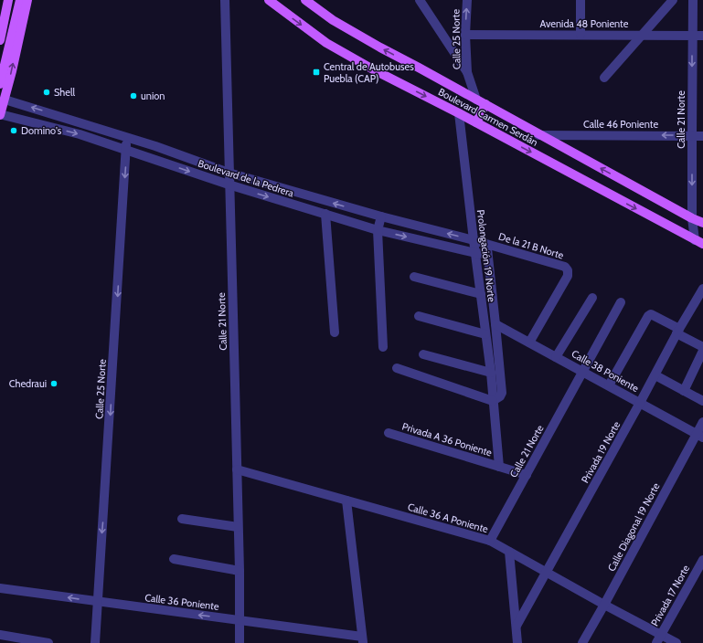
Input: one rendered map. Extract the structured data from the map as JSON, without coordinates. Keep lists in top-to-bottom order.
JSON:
{
  "streets": {
    "main road": ["Boulevard Carmen Serdán"],
    "street": [
      "Avenida 48 Poniente",
      "Calle 25 Norte",
      "Calle 21 Norte",
      "Calle 46 Poniente",
      "Boulevard de la Pedrera",
      "De la 21 B Norte",
      "Prolongación 19 Norte",
      "Calle 38 Poniente",
      "Privada A 36 Poniente",
      "Privada 19 Norte",
      "Calle 36 A Poniente",
      "Calle Diagonal 19 Norte",
      "Privada 17 Norte",
      "Calle 36 Poniente"
    ]
  },
  "crossings": [
    ["Avenida 48 Poniente", "Calle 25 Norte"],
    ["Avenida 48 Poniente", "Calle 21 Norte"],
    ["Calle 25 Norte", "Boulevard Carmen Serdán"],
    ["Calle 25 Norte", "Boulevard de la Pedrera"],
    ["Calle 25 Norte", "Calle 36 Poniente"],
    ["Boulevard Carmen Serdán", "Calle 21 Norte"],
    ["Boulevard Carmen Serdán", "Calle 46 Poniente"],
    ["Boulevard Carmen Serdán", "Prolongación 19 Norte"],
    ["Calle 21 Norte", "Calle 46 Poniente"],
    ["Calle 21 Norte", "Boulevard de la Pedrera"],
    ["Calle 21 Norte", "Calle 38 Poniente"],
    ["Calle 21 Norte", "Privada A 36 Poniente"],
    ["Calle 21 Norte", "Calle 36 A Poniente"],
    ["Calle 21 Norte", "Calle 36 Poniente"],
    ["Boulevard de la Pedrera", "De la 21 B Norte"],
    ["Boulevard de la Pedrera", "Prolongación 19 Norte"],
    ["De la 21 B Norte", "Prolongación 19 Norte"],
    ["De la 21 B Norte", "Calle 38 Poniente"],
    ["Prolongación 19 Norte", "Calle 38 Poniente"],
    ["Prolongación 19 Norte", "Privada A 36 Poniente"],
    ["Calle 38 Poniente", "Privada 19 Norte"],
    ["Calle 38 Poniente", "Calle Diagonal 19 Norte"],
    ["Privada 19 Norte", "Calle 36 A Poniente"],
    ["Calle 36 A Poniente", "Calle Diagonal 19 Norte"],
    ["Calle 36 A Poniente", "Privada 17 Norte"]
  ],
  "one_way": ["Calle 25 Norte", "Calle 46 Poniente"],
  "places": {
    "transit": ["Central de Autobuses Puebla (CAP)"],
    "other": [
      "Shell",
      "union",
      "Domino's",
      "Chedraui"
    ]
  }
}
